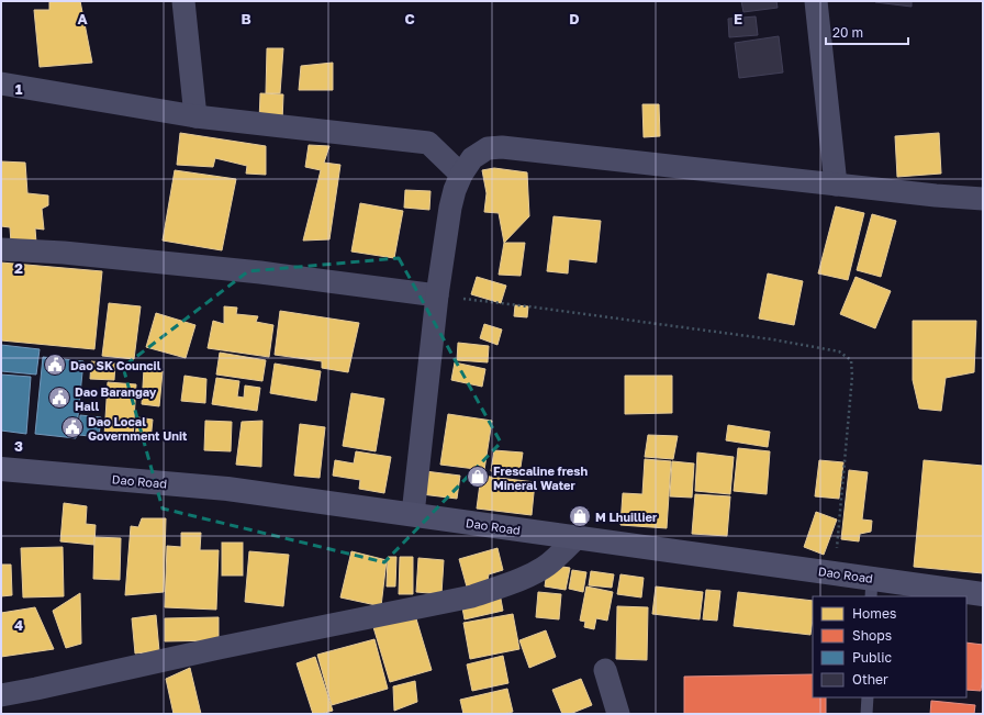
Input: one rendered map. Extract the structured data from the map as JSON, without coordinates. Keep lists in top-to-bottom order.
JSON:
{
  "streets": {
    "street": ["Dao Road"]
  },
  "places": {
    "public building": ["Dao SK Council", "Dao Barangay Hall", "Dao Local Government Unit"],
    "shop": ["Frescaline fresh Mineral Water", "M Lhuillier"]
  },
  "legend": [
    "Homes",
    "Shops",
    "Public",
    "Other"
  ],
  "scale_bar": "20 m",
  "grid": {
    "columns": [
      "A",
      "B",
      "C",
      "D",
      "E"
    ],
    "rows": [
      "1",
      "2",
      "3",
      "4"
    ]
  }
}
